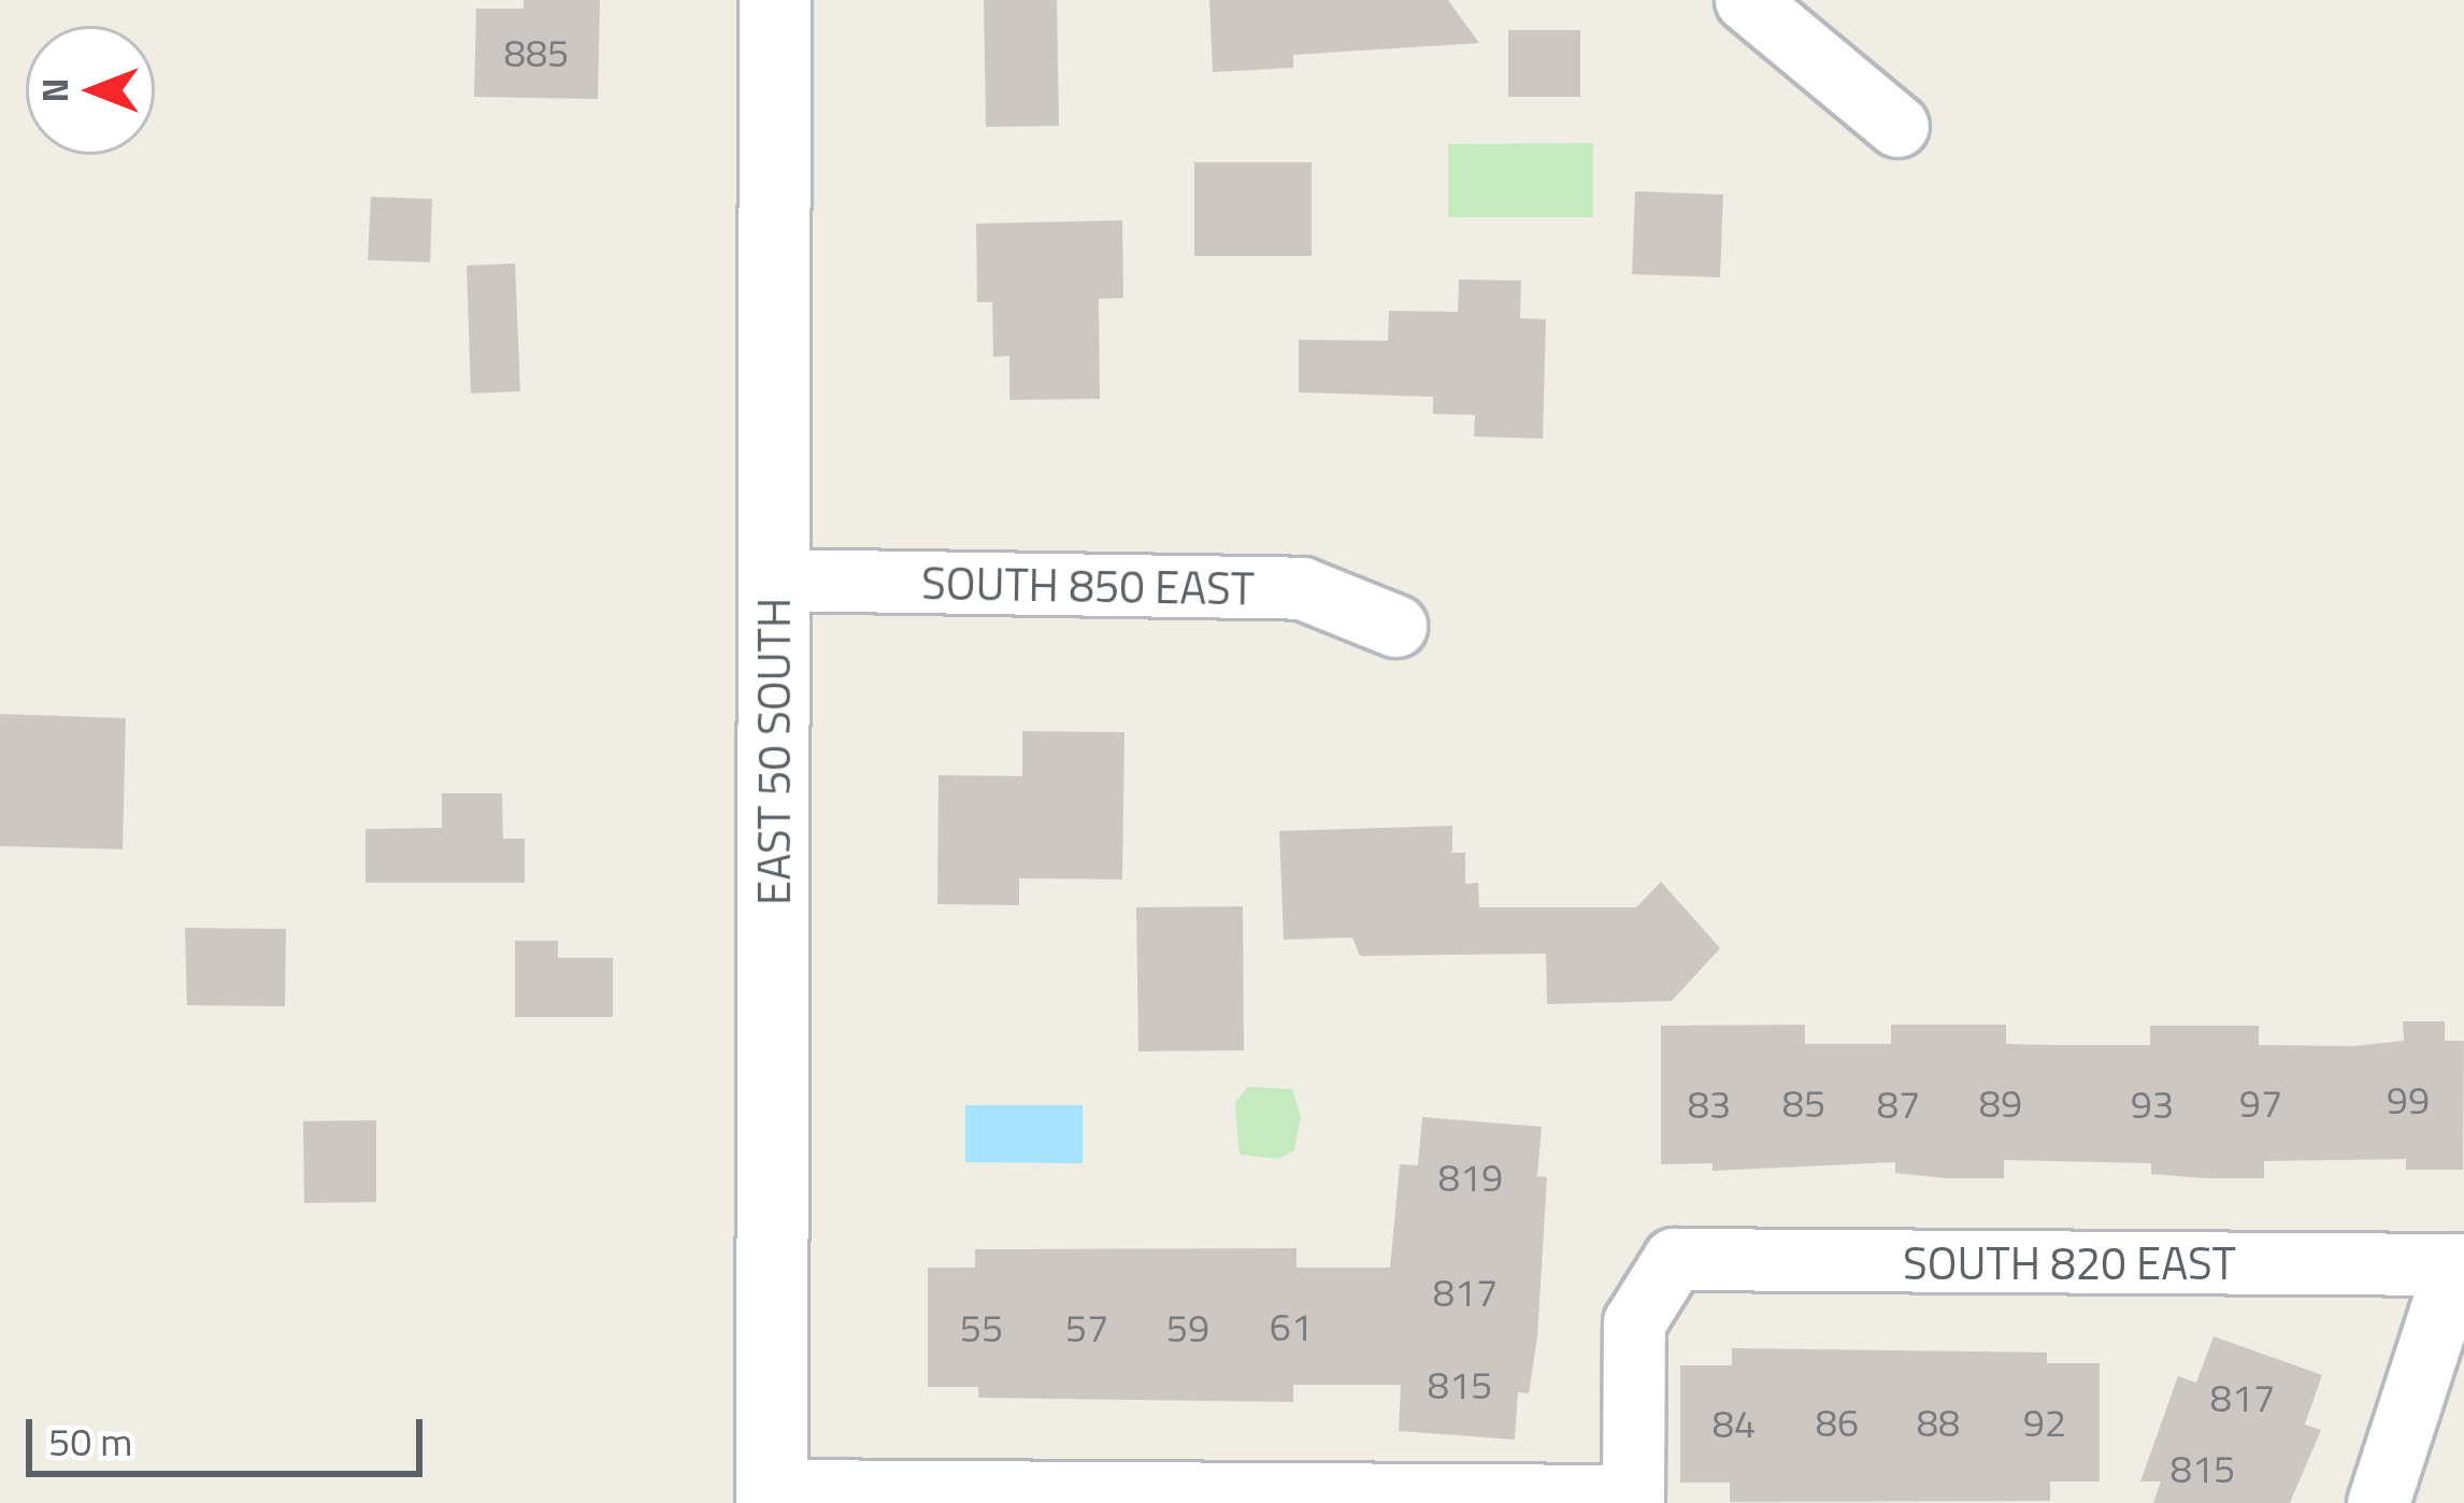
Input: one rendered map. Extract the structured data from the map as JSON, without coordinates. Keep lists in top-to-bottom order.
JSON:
{
  "streets": {
    "main road": ["EAST 50 SOUTH"],
    "street": ["SOUTH 850 EAST", "SOUTH 820 EAST"]
  },
  "crossings": [
    ["SOUTH 850 EAST", "EAST 50 SOUTH"]
  ],
  "house_numbers": [
    "885",
    "99",
    "85",
    "89",
    "97",
    "83",
    "87",
    "93",
    "819",
    "817",
    "61",
    "55",
    "57",
    "59",
    "815",
    "817",
    "86",
    "88",
    "92",
    "84",
    "815"
  ],
  "scale_bar": "50 m",
  "north": "left"
}
